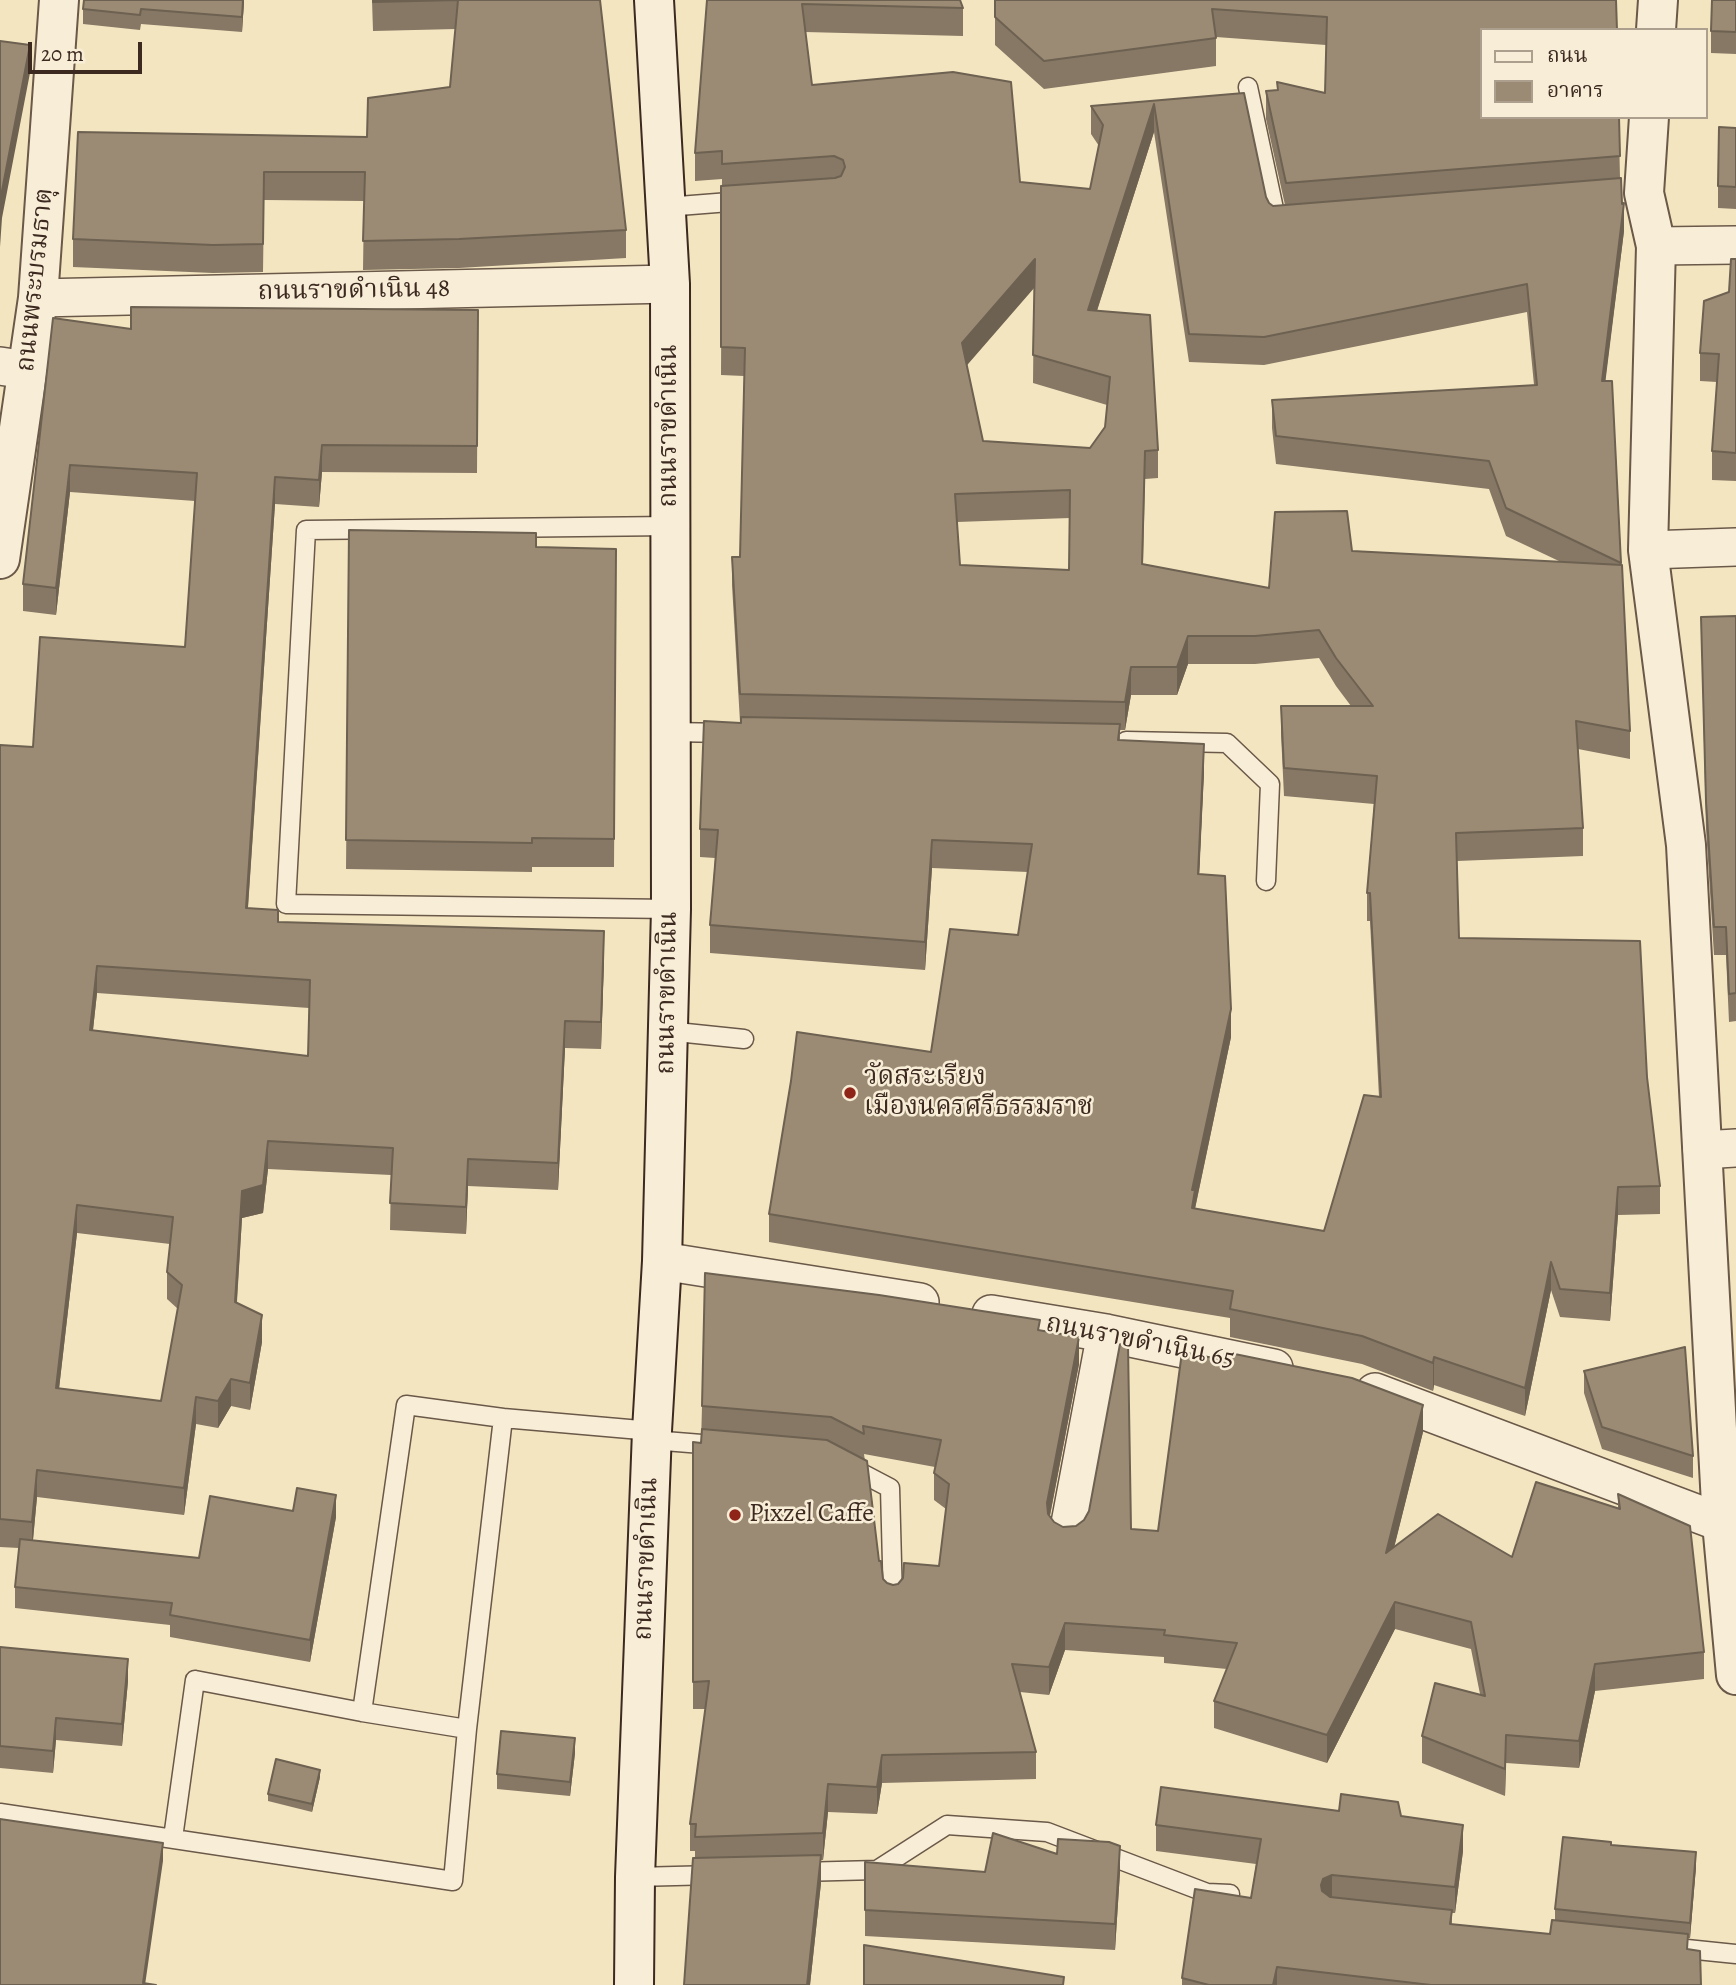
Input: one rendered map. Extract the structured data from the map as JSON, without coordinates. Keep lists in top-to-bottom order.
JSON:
{
  "streets": {
    "street": [
      "ถนนพระบรมธาตุ",
      "ถนนราขดำเนิน 48",
      "ถนนราขดำเนิน",
      "ถนนราขดำเนิน 65"
    ]
  },
  "crossings": [
    ["ถนนพระบรมธาตุ", "ถนนราขดำเนิน 48"],
    ["ถนนราขดำเนิน 48", "ถนนราขดำเนิน"],
    ["ถนนราขดำเนิน", "ถนนราขดำเนิน 65"]
  ],
  "places": ["วัดสระเรียง เมืองนครศรีธรรมราช", "Pixzel Caffe"],
  "legend": ["ถนน", "อาคาร"],
  "scale_bar": "20 m"
}
